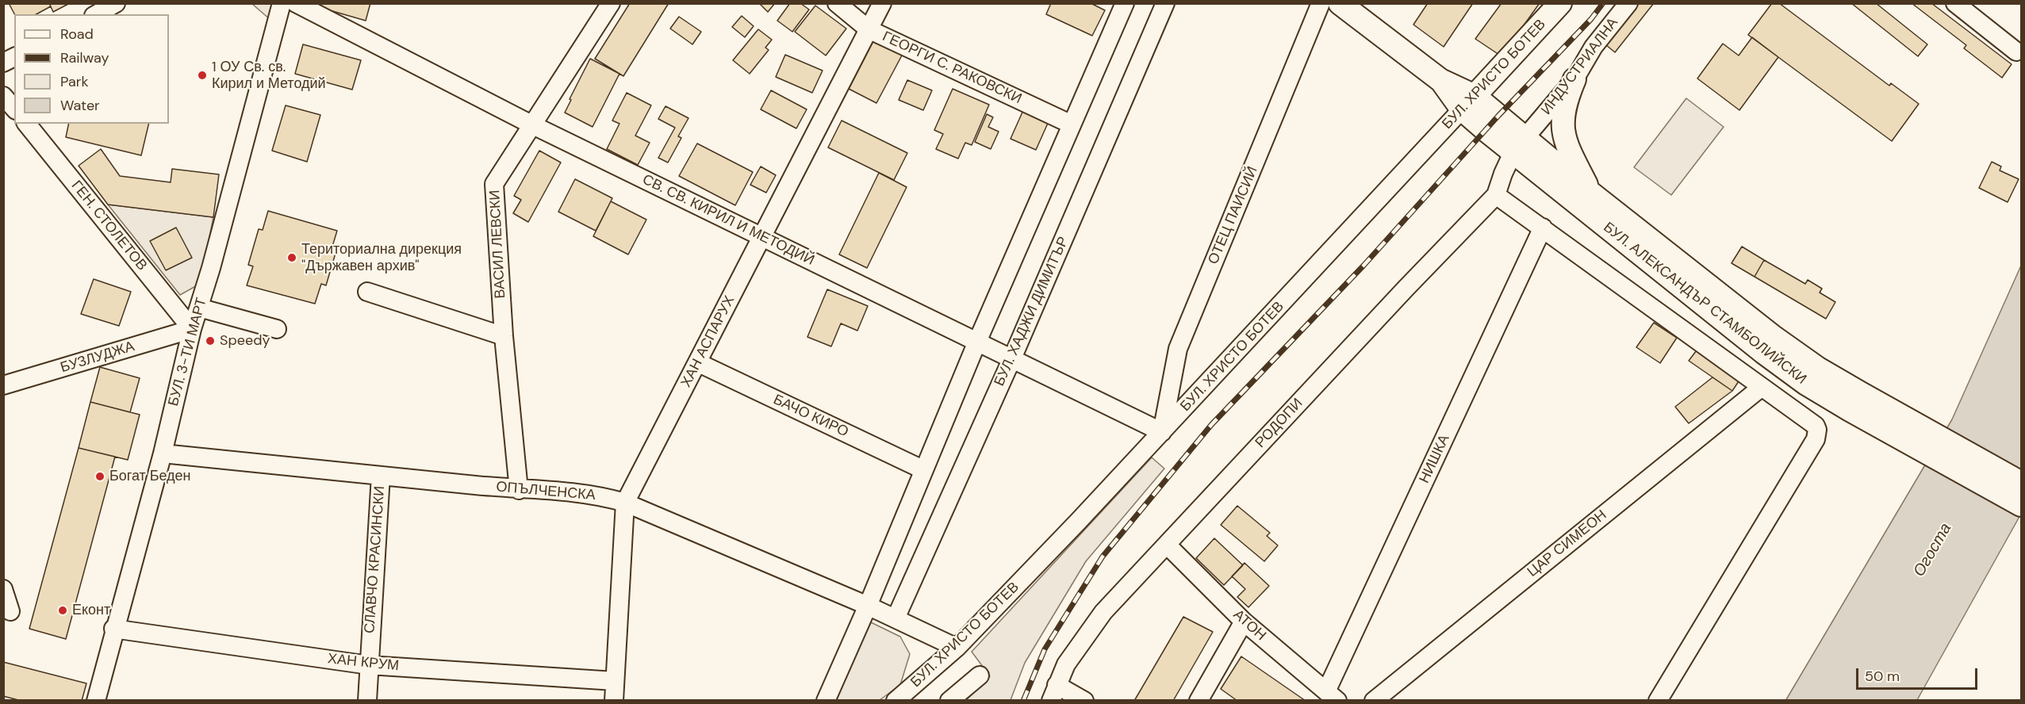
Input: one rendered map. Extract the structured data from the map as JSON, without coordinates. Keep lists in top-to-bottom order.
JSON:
{
  "streets": {
    "main road": ["БУЛ. ХРИСТО БОТЕВ", "БУЛ. АЛЕКСАНДЪР СТАМБОЛИЙСКИ"],
    "street": [
      "ИНДУСТРИАЛНА",
      "ГЕОРГИ С. РАКОВСКИ",
      "ОТЕЦ ПАИСИЙ",
      "СВ. СВ. КИРИЛ И МЕТОДИЙ",
      "ГЕН. СТОЛЕТОВ",
      "ВАСИЛ ЛЕВСКИ",
      "БУЛ. ХАДЖИ ДИМИТЪР",
      "ХАН АСПАРУХ",
      "БУЛ. 3-ТИ МАРТ",
      "БУЗЛУДЖА",
      "БАЧО КИРО",
      "РОДОПИ",
      "НИШКА",
      "ОПЪЛЧЕНСКА",
      "ЦАР СИМЕОН",
      "СЛАВЧО КРАСИНСКИ",
      "АТОН",
      "ХАН КРУМ"
    ]
  },
  "crossings": [
    ["ИНДУСТРИАЛНА", "БУЛ. АЛЕКСАНДЪР СТАМБОЛИЙСКИ"],
    ["ИНДУСТРИАЛНА", "РОДОПИ"],
    ["ГЕОРГИ С. РАКОВСКИ", "ХАН АСПАРУХ"],
    ["БУЛ. ХРИСТО БОТЕВ", "ОТЕЦ ПАИСИЙ"],
    ["БУЛ. ХРИСТО БОТЕВ", "СВ. СВ. КИРИЛ И МЕТОДИЙ"],
    ["БУЛ. ХРИСТО БОТЕВ", "БУЛ. АЛЕКСАНДЪР СТАМБОЛИЙСКИ"],
    ["БУЛ. ХРИСТО БОТЕВ", "ОПЪЛЧЕНСКА"],
    ["ОТЕЦ ПАИСИЙ", "СВ. СВ. КИРИЛ И МЕТОДИЙ"],
    ["СВ. СВ. КИРИЛ И МЕТОДИЙ", "ВАСИЛ ЛЕВСКИ"],
    ["СВ. СВ. КИРИЛ И МЕТОДИЙ", "БУЛ. ХАДЖИ ДИМИТЪР"],
    ["СВ. СВ. КИРИЛ И МЕТОДИЙ", "ХАН АСПАРУХ"],
    ["ГЕН. СТОЛЕТОВ", "БУЛ. 3-ТИ МАРТ"],
    ["ГЕН. СТОЛЕТОВ", "БУЗЛУДЖА"],
    ["ВАСИЛ ЛЕВСКИ", "ОПЪЛЧЕНСКА"],
    ["БУЛ. АЛЕКСАНДЪР СТАМБОЛИЙСКИ", "РОДОПИ"],
    ["БУЛ. ХАДЖИ ДИМИТЪР", "ОПЪЛЧЕНСКА"],
    ["ХАН АСПАРУХ", "БАЧО КИРО"],
    ["ХАН АСПАРУХ", "ОПЪЛЧЕНСКА"],
    ["ХАН АСПАРУХ", "ХАН КРУМ"],
    ["БУЛ. 3-ТИ МАРТ", "БУЗЛУДЖА"],
    ["БУЛ. 3-ТИ МАРТ", "ОПЪЛЧЕНСКА"],
    ["БУЛ. 3-ТИ МАРТ", "ХАН КРУМ"],
    ["РОДОПИ", "АТОН"],
    ["НИШКА", "АТОН"],
    ["ОПЪЛЧЕНСКА", "СЛАВЧО КРАСИНСКИ"],
    ["СЛАВЧО КРАСИНСКИ", "ХАН КРУМ"]
  ],
  "water": ["Огоста"],
  "places": [
    "1 ОУ Св. св. Кирил и Методий",
    "Териториална дирекция \"Държавен архив\"",
    "Speedy",
    "Богат Беден",
    "Еконт"
  ],
  "legend": [
    "Road",
    "Railway",
    "Park",
    "Water"
  ],
  "scale_bar": "50 m"
}
